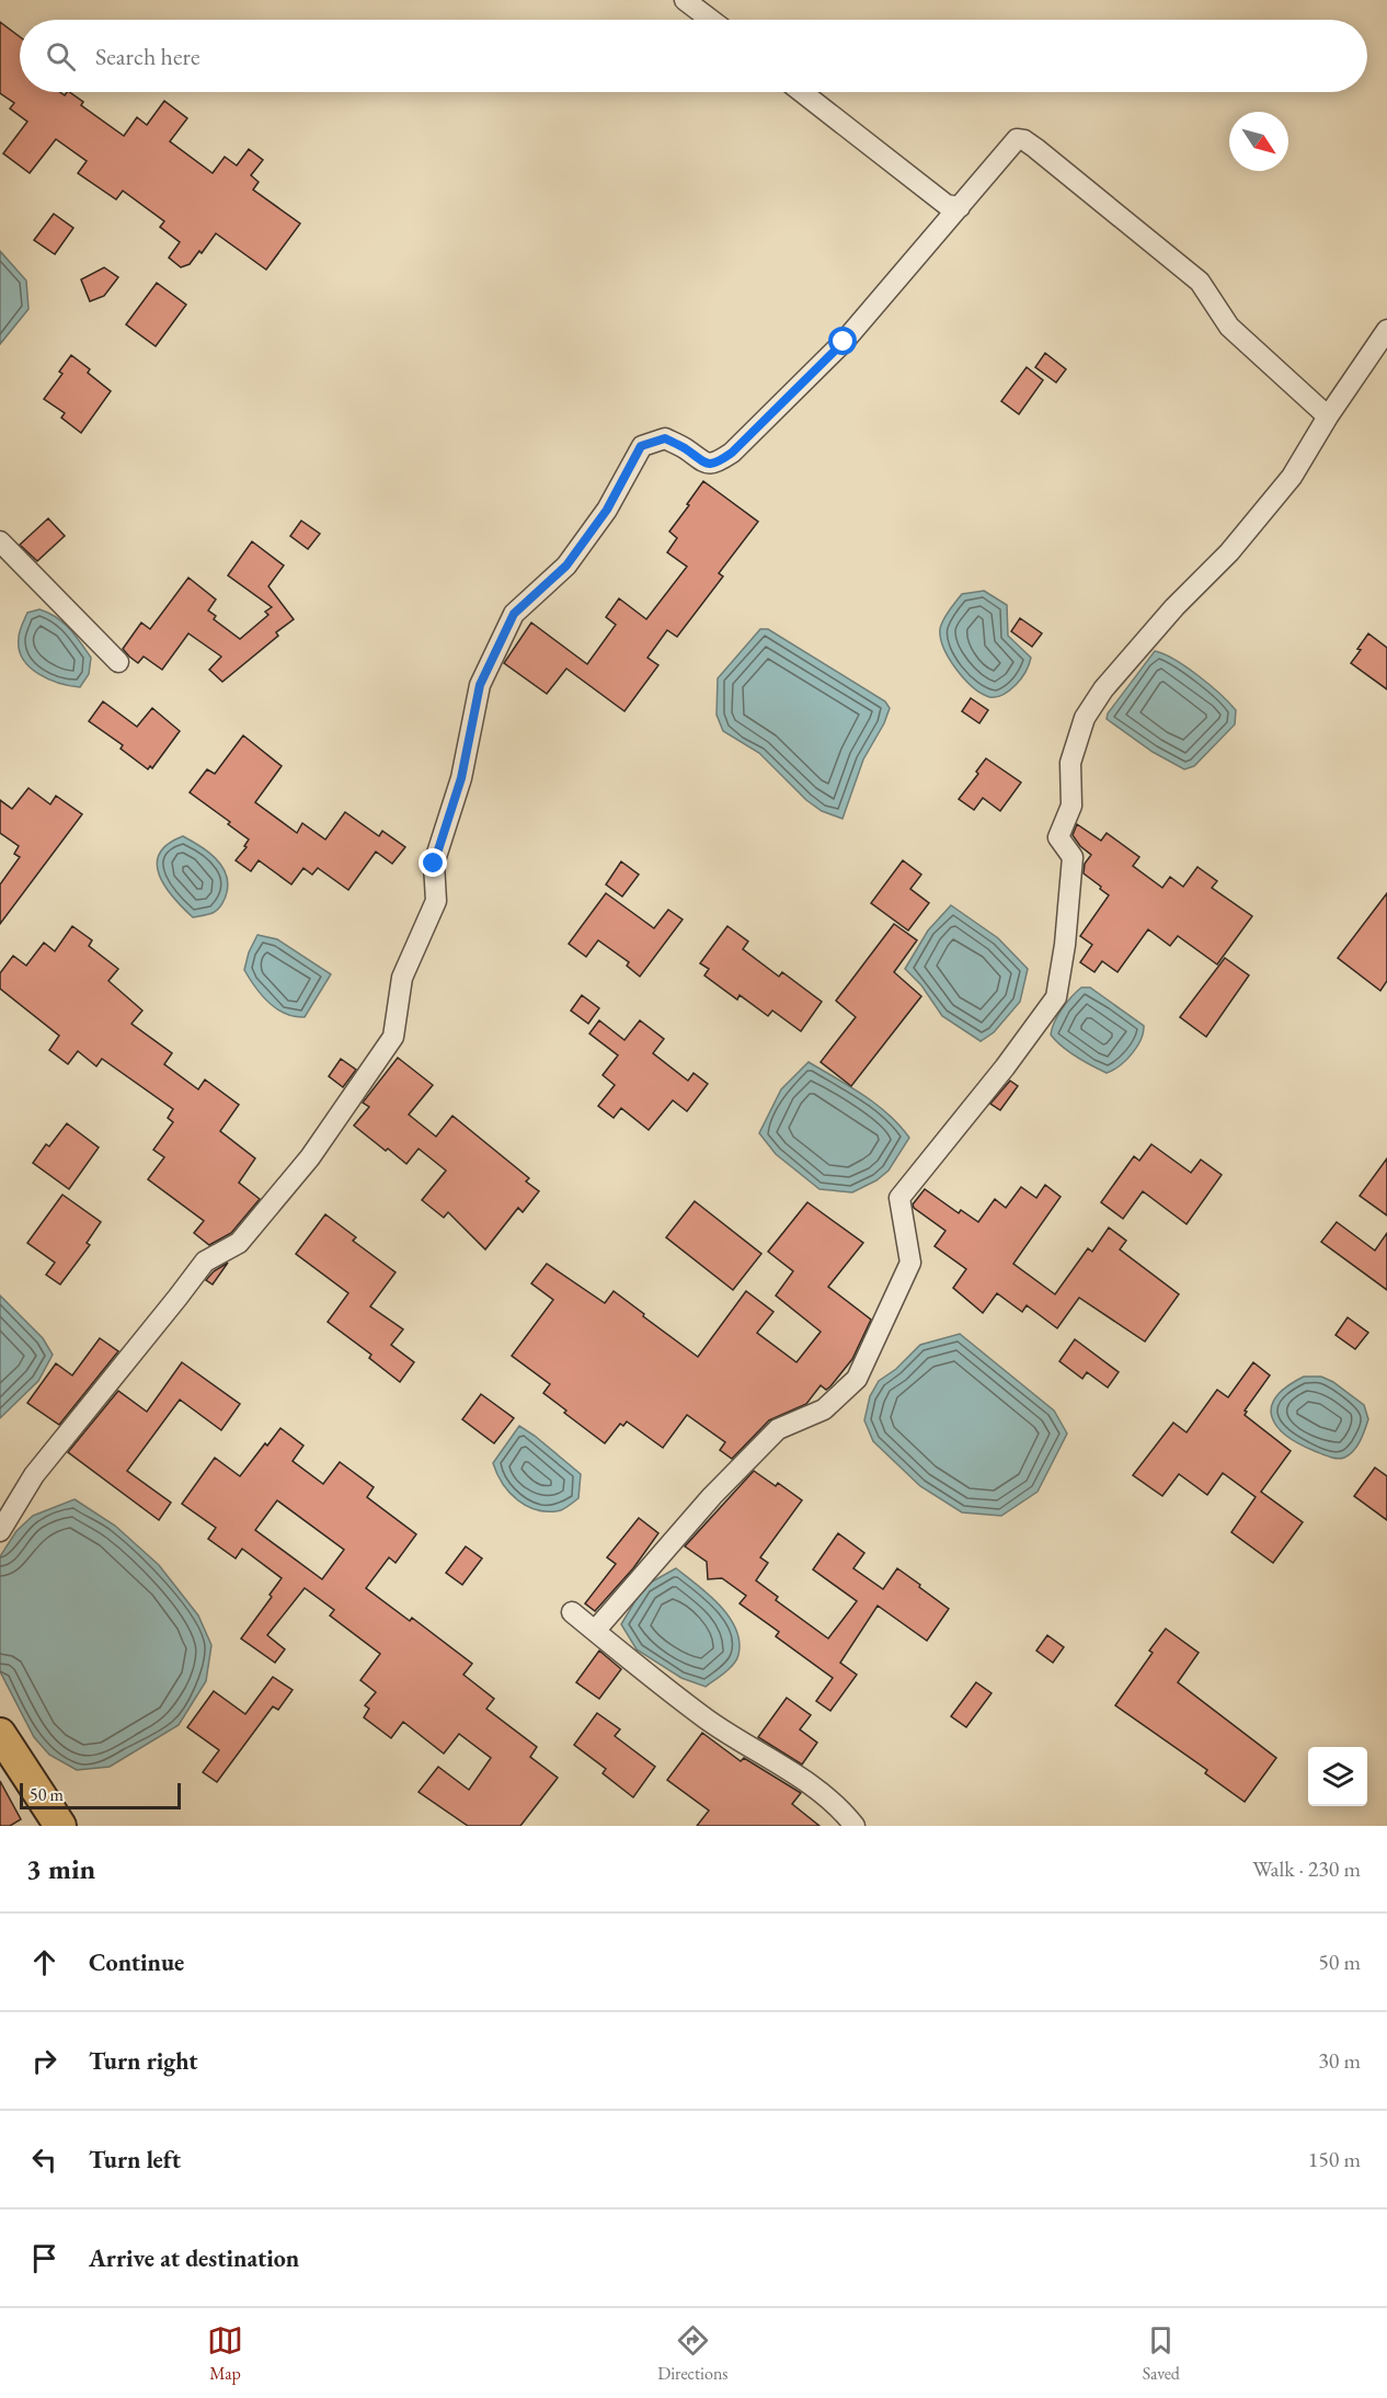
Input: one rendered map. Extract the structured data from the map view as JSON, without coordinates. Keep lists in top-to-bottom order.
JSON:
{
  "scale_bar": "50 m",
  "north": "bottom right",
  "page": {
    "search": "Search here",
    "scale": "50 m",
    "heading": ["3 min", "Walk · 230 m"],
    "list": [
      ["Continue", "50 m"],
      ["Turn right", "30 m"],
      ["Turn left", "150 m"],
      "Arrive at destination"
    ],
    "nav": ["Map", "Directions", "Saved"]
  }
}
